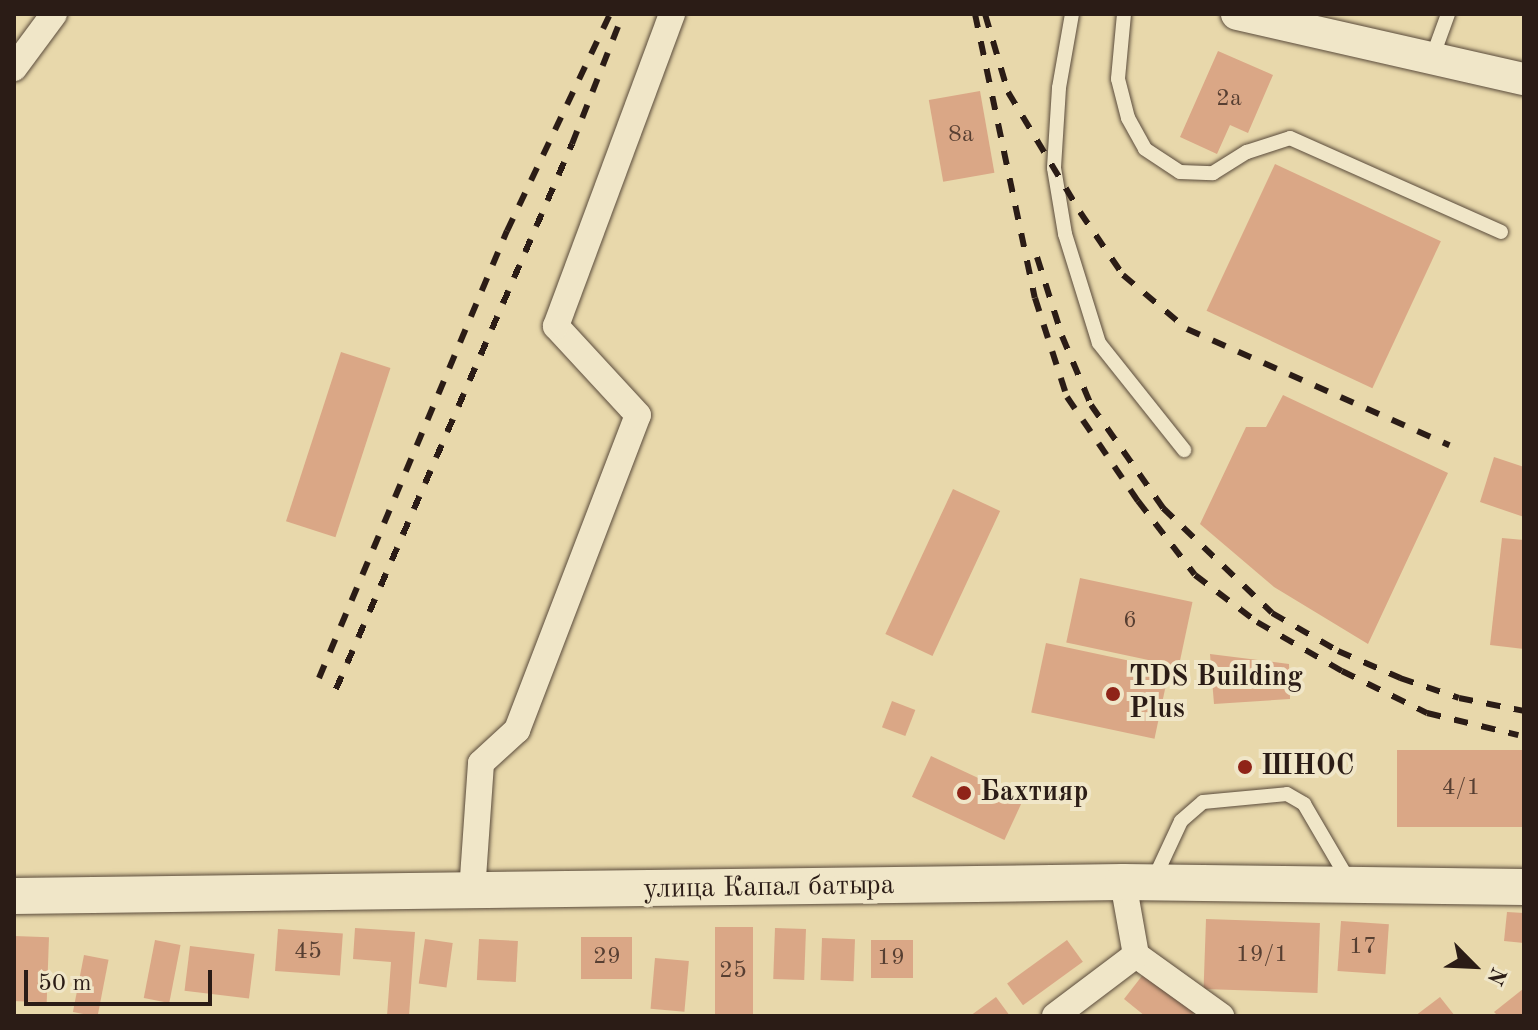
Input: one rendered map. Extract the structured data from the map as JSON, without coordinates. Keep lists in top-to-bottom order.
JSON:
{
  "streets": {
    "main road": ["улица Капал батыра"]
  },
  "places": ["TDS Building Plus", "ШНОС", "Бахтияр"],
  "house_numbers": [
    "2а",
    "8а",
    "6",
    "4/1",
    "17",
    "45",
    "19/1",
    "29",
    "19",
    "25"
  ],
  "scale_bar": "50 m",
  "north": "bottom right"
}
